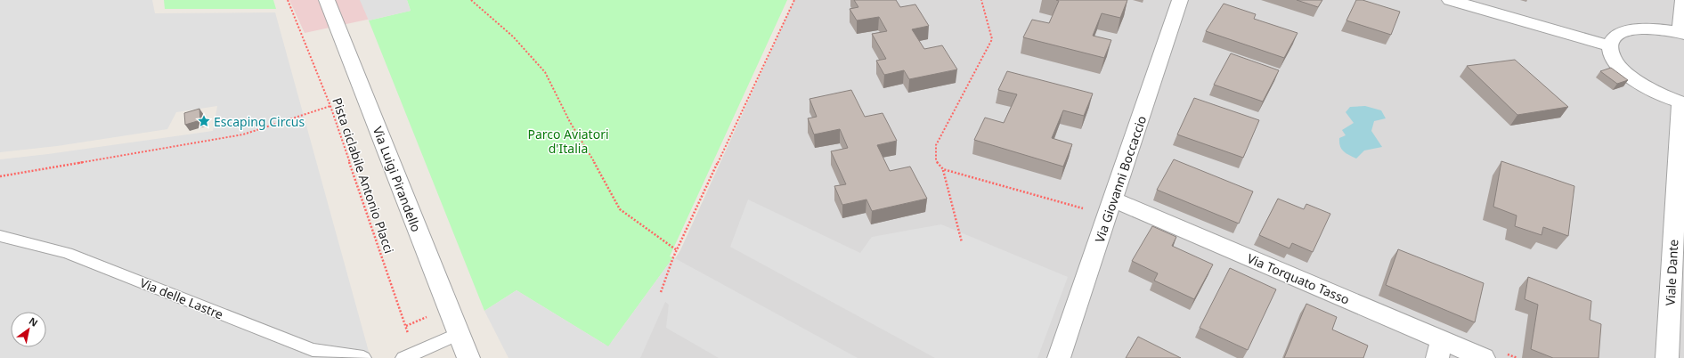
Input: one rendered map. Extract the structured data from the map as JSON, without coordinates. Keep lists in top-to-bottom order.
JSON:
{
  "streets": {
    "street": [
      "Via Luigi Pirandello",
      "Via Giovanni Boccaccio",
      "Viale Dante",
      "Via Torquato Tasso"
    ],
    "lane": ["Via delle Lastre"],
    "path": ["Pista ciclabile Antonio Placci"]
  },
  "crossings": [
    ["Via Giovanni Boccaccio", "Via Torquato Tasso"]
  ],
  "parks": ["Parco Aviatori d'Italia"],
  "places": {
    "place": ["Escaping Circus"]
  },
  "north": "top right"
}
